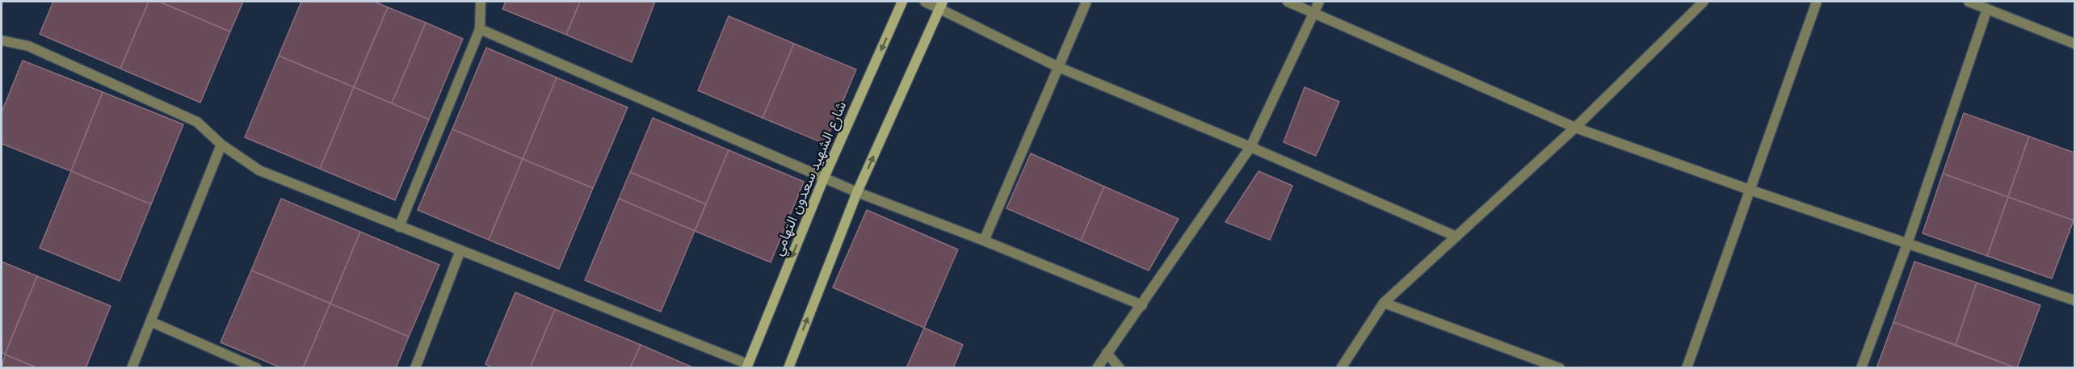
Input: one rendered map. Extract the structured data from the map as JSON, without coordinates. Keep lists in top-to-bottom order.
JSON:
{
  "streets": {
    "street": ["شارع الشهيد سعدون التهامي"]
  }
}
